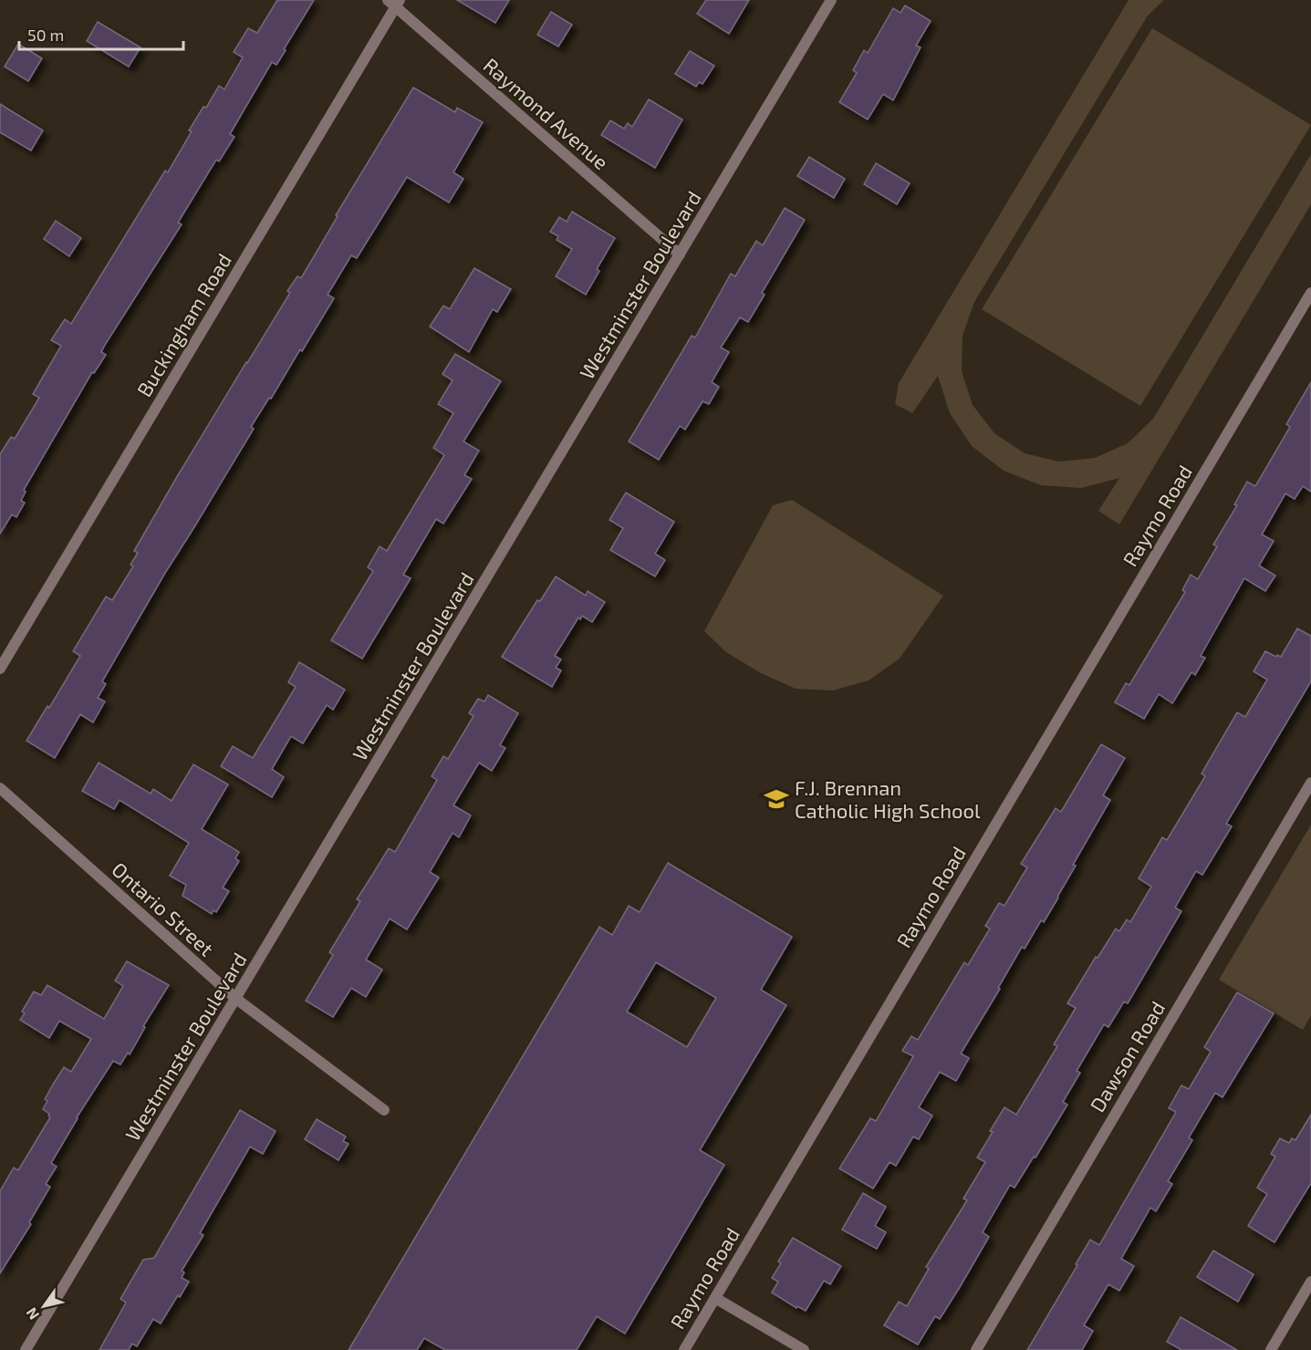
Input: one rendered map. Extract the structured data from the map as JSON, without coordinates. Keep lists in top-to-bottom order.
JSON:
{
  "streets": {
    "street": [
      "Raymond Avenue",
      "Westminster Boulevard",
      "Buckingham Road",
      "Raymo Road",
      "Ontario Street",
      "Dawson Road"
    ]
  },
  "crossings": [
    ["Raymond Avenue", "Westminster Boulevard"],
    ["Raymond Avenue", "Buckingham Road"],
    ["Westminster Boulevard", "Ontario Street"]
  ],
  "places": {
    "school or university": ["F.J. Brennan Catholic High School"]
  },
  "scale_bar": "50 m",
  "north": "bottom left"
}
